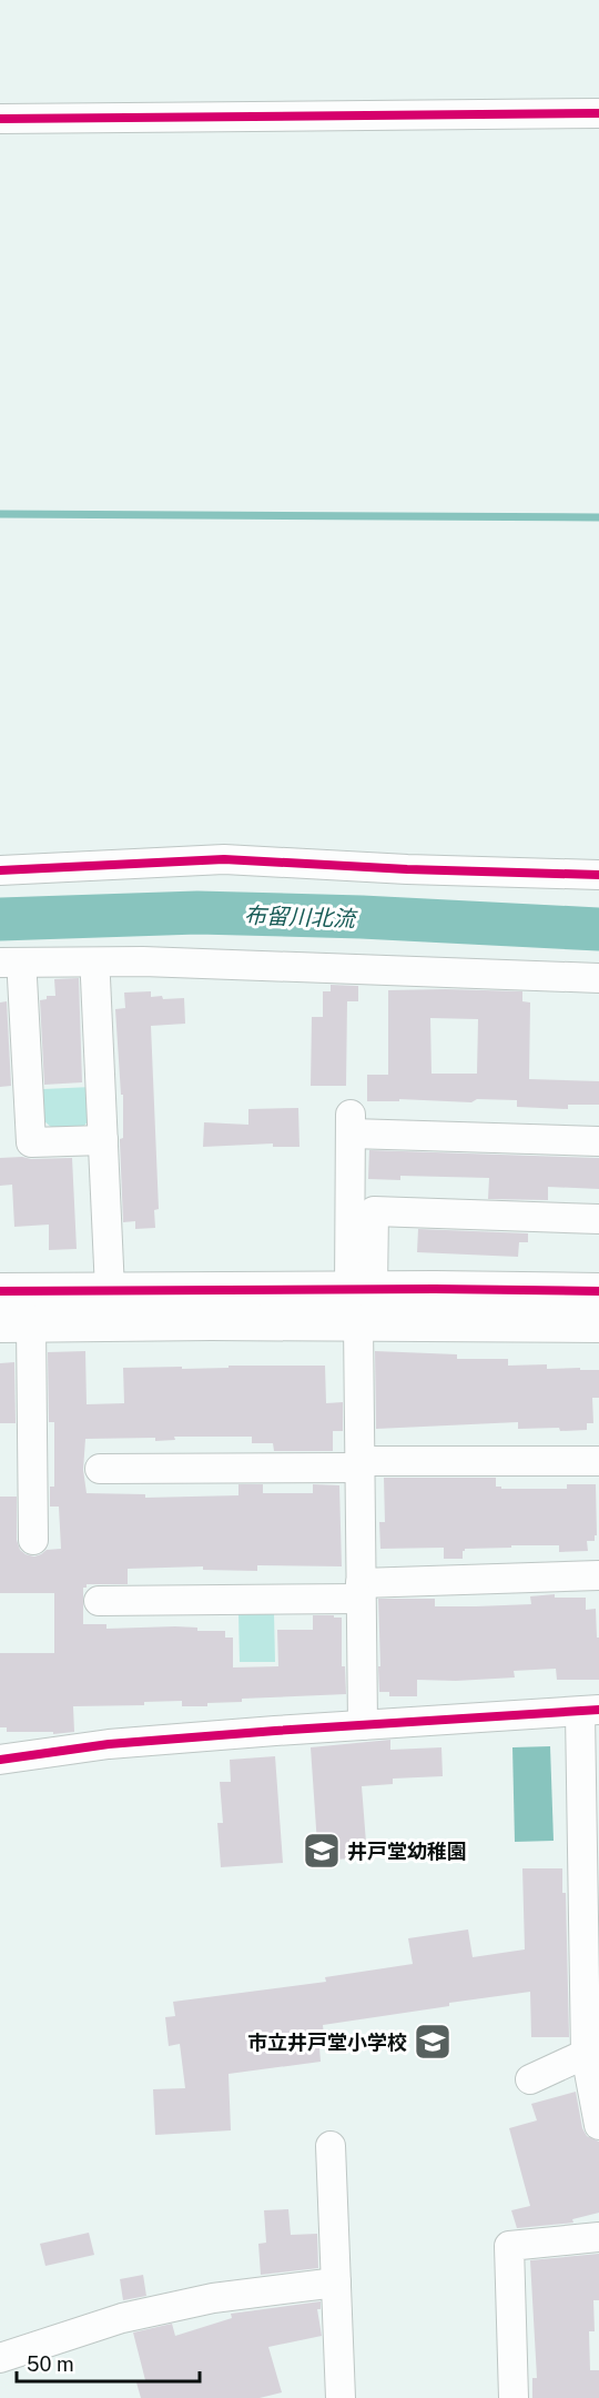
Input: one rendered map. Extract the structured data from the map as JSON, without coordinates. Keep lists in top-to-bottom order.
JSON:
{
  "water": ["布留川北流"],
  "places": {
    "school or university": ["井戸堂幼稚園", "市立井戸堂小学校"]
  },
  "scale_bar": "50 m"
}
